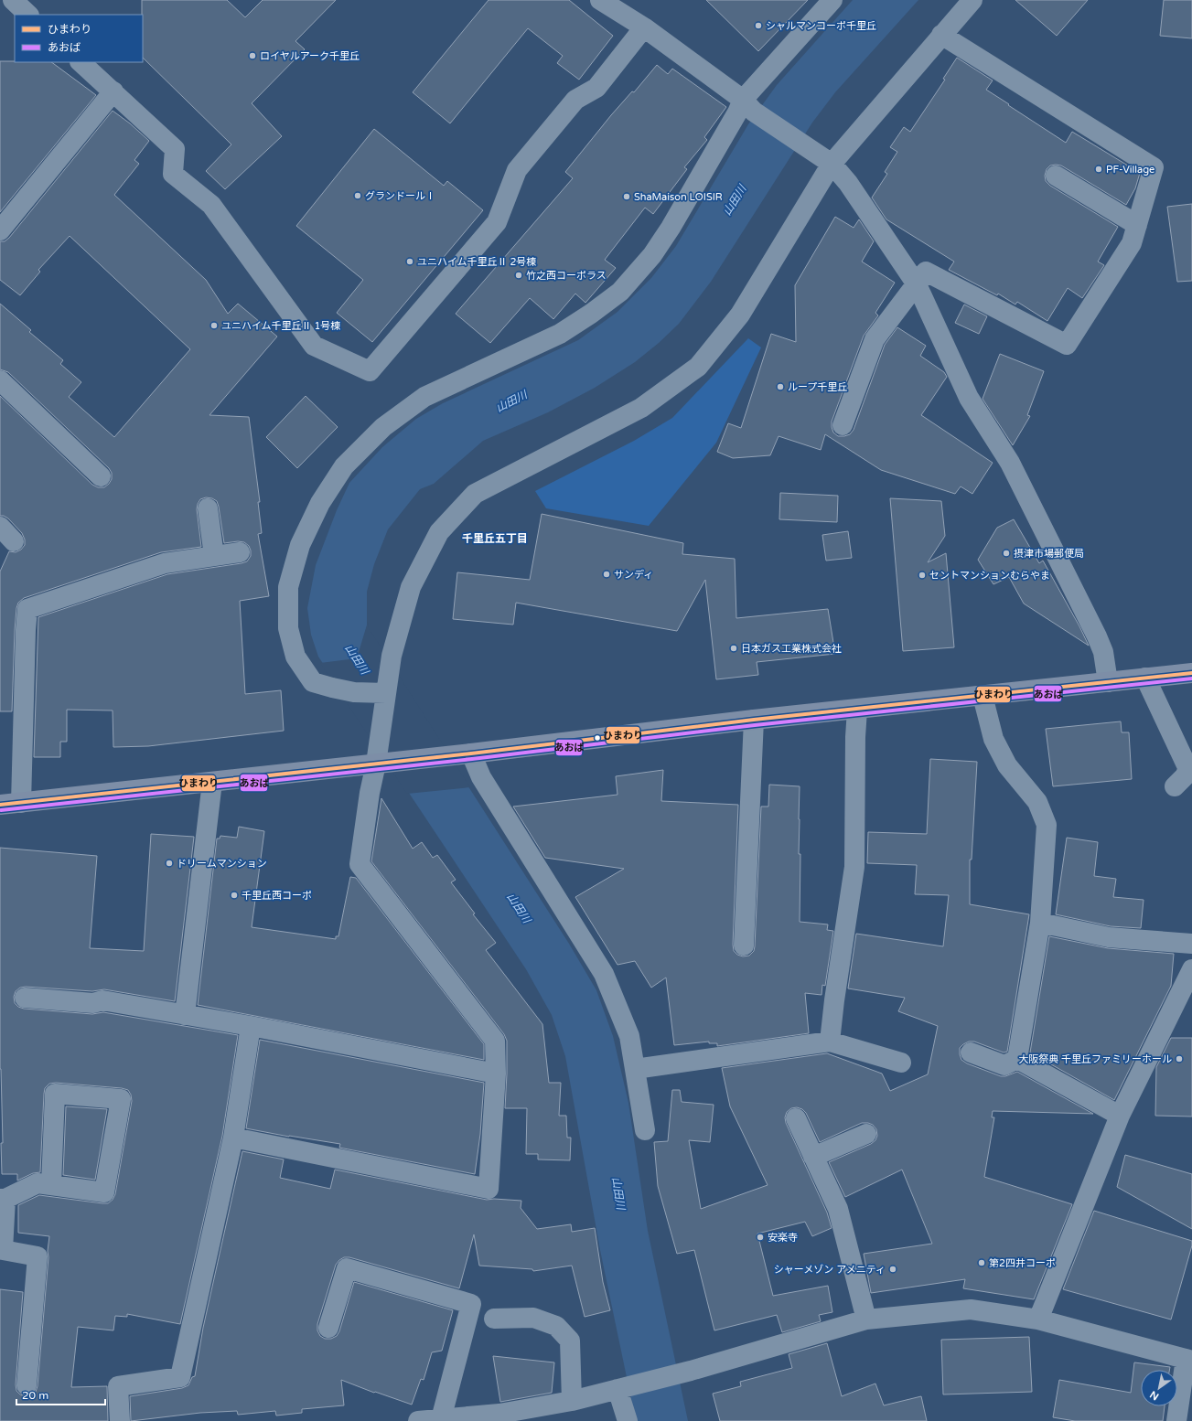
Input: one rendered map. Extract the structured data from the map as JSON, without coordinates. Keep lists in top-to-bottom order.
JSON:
{
  "districts": ["千里丘五丁目"],
  "water": ["山田川"],
  "places": [
    "シャルマンコーポ千里丘",
    "ロイヤルアーク千里丘",
    "PF-Village",
    "グランドールⅠ",
    "ShaMaison LOISIR",
    "ユニハイム千里丘Ⅱ 2号棟",
    "竹之西コーポラス",
    "ユニハイム千里丘Ⅱ 1号棟",
    "ループ千里丘",
    "摂津市場郵便局",
    "サンディ",
    "セントマンションむらやま",
    "日本ガス工業株式会社",
    "ドリームマンション",
    "千里丘西コーポ",
    "大阪祭典 千里丘ファミリーホール",
    "安楽寺",
    "第2四井コーポ",
    "シャーメゾン アメニティ"
  ],
  "lines": ["transit line ひまわり", "transit line あおば"],
  "legend": ["ひまわり", "あおば"],
  "scale_bar": "20 m",
  "north": "bottom left"
}
